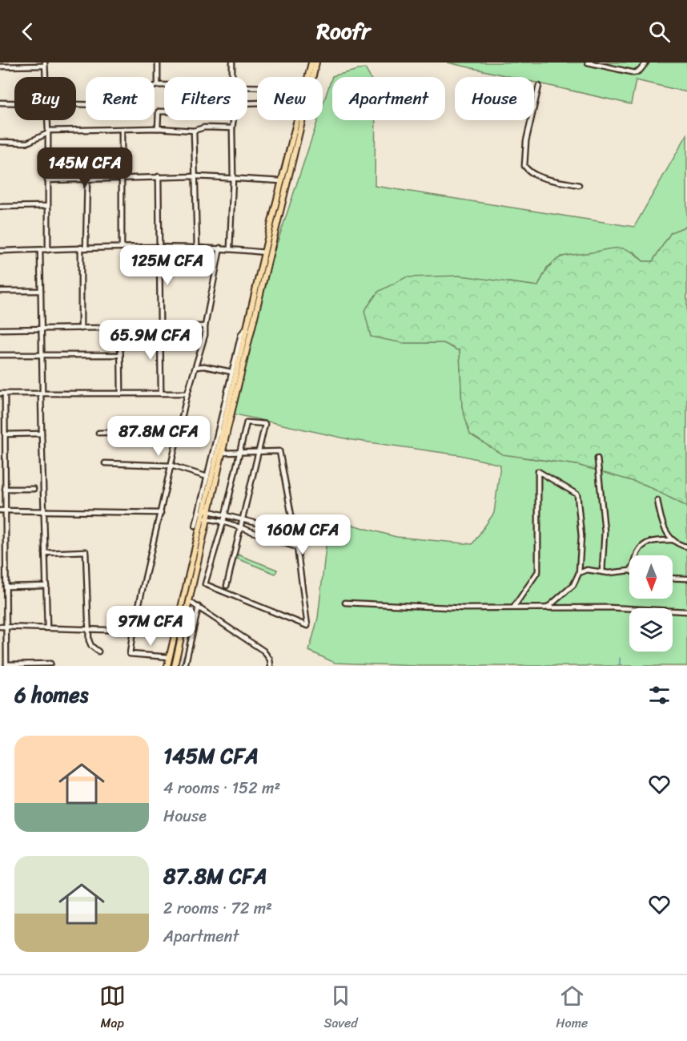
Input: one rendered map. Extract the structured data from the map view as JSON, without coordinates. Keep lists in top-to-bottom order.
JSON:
{
  "north": "bottom",
  "page": {
    "header": "Roofr",
    "chip": [
      "Buy",
      "Rent",
      "Filters",
      "New",
      "Apartment",
      "House"
    ],
    "price": [
      "145M CFA",
      "125M CFA",
      "65.9M CFA",
      "87.8M CFA",
      "160M CFA",
      "97M CFA"
    ],
    "heading": "6 homes",
    "list": [
      {
        "name": "145M CFA",
        "note": "4 rooms · 152 m² · House"
      },
      {
        "name": "87.8M CFA",
        "note": "2 rooms · 72 m² · Apartment"
      }
    ],
    "tabs": ["Map", "Saved", "Home"]
  }
}
